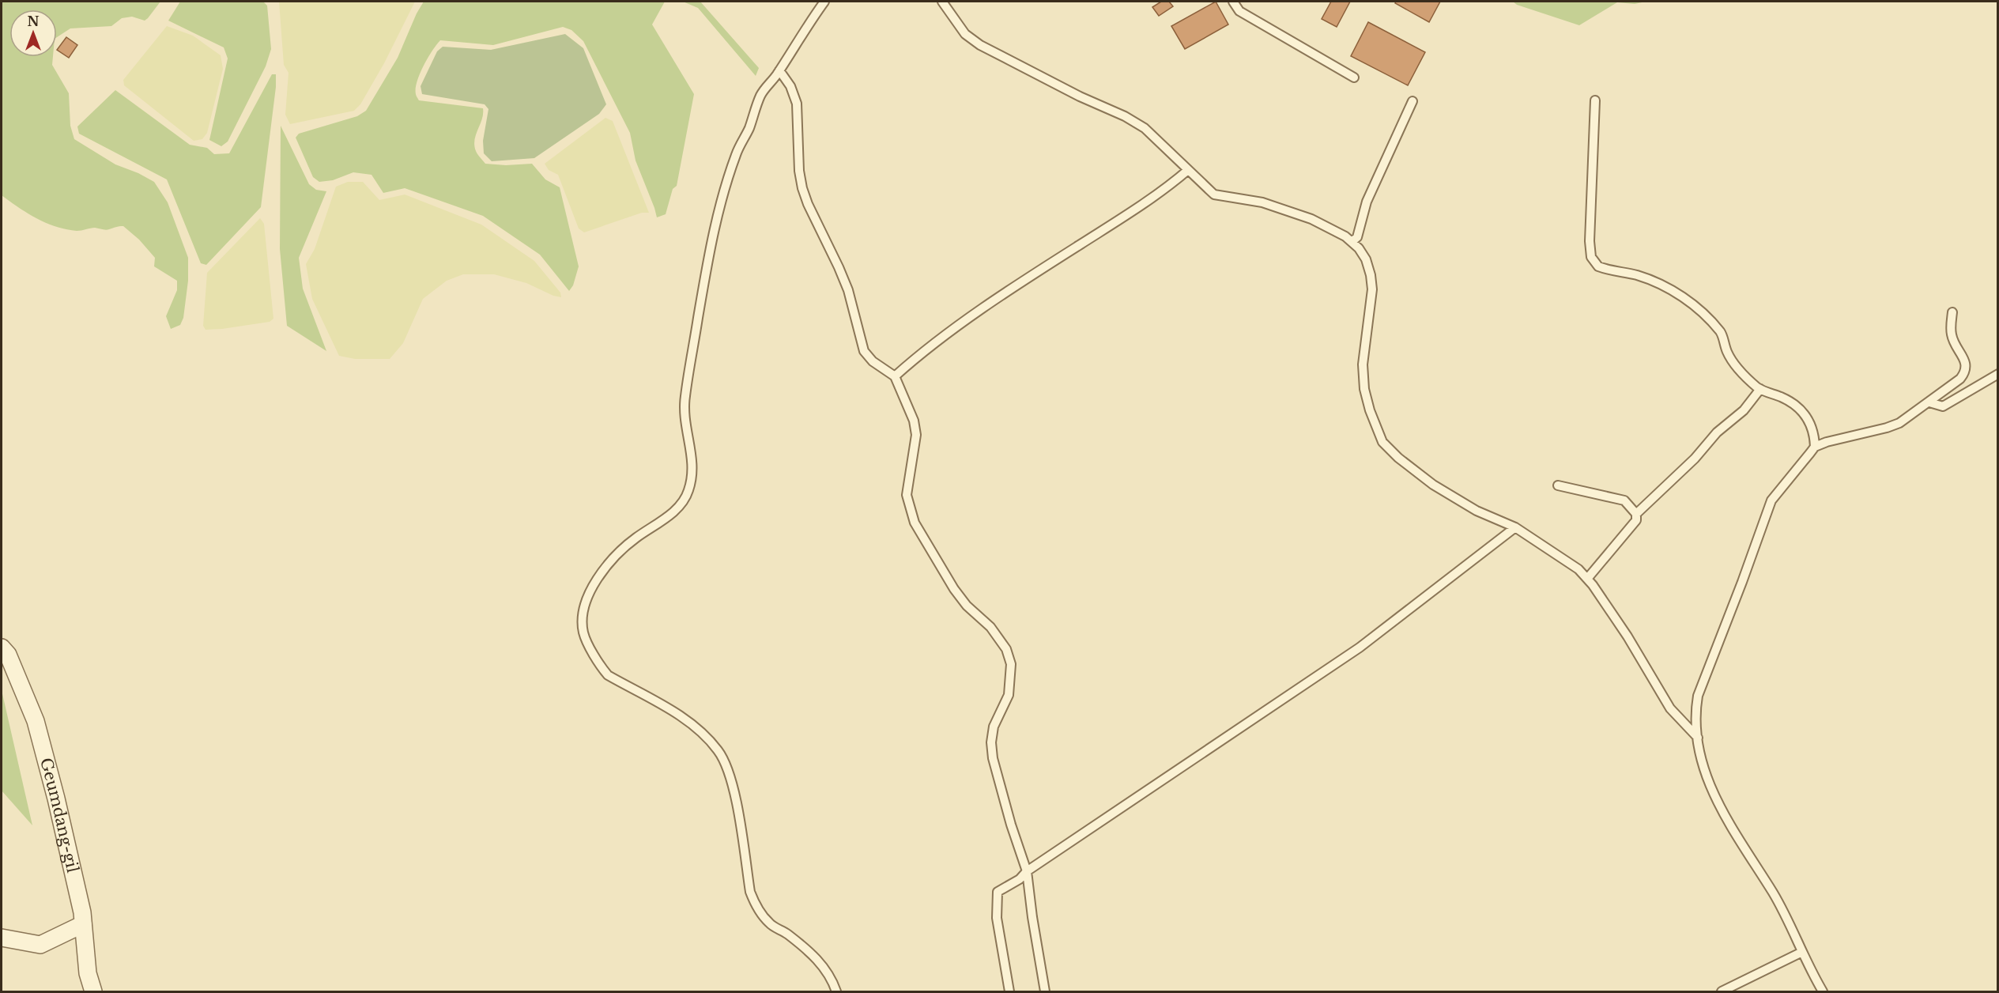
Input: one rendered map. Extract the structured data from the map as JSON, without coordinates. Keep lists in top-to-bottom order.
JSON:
{
  "streets": {
    "street": ["Geumdang-gil"]
  },
  "north": "top"
}
